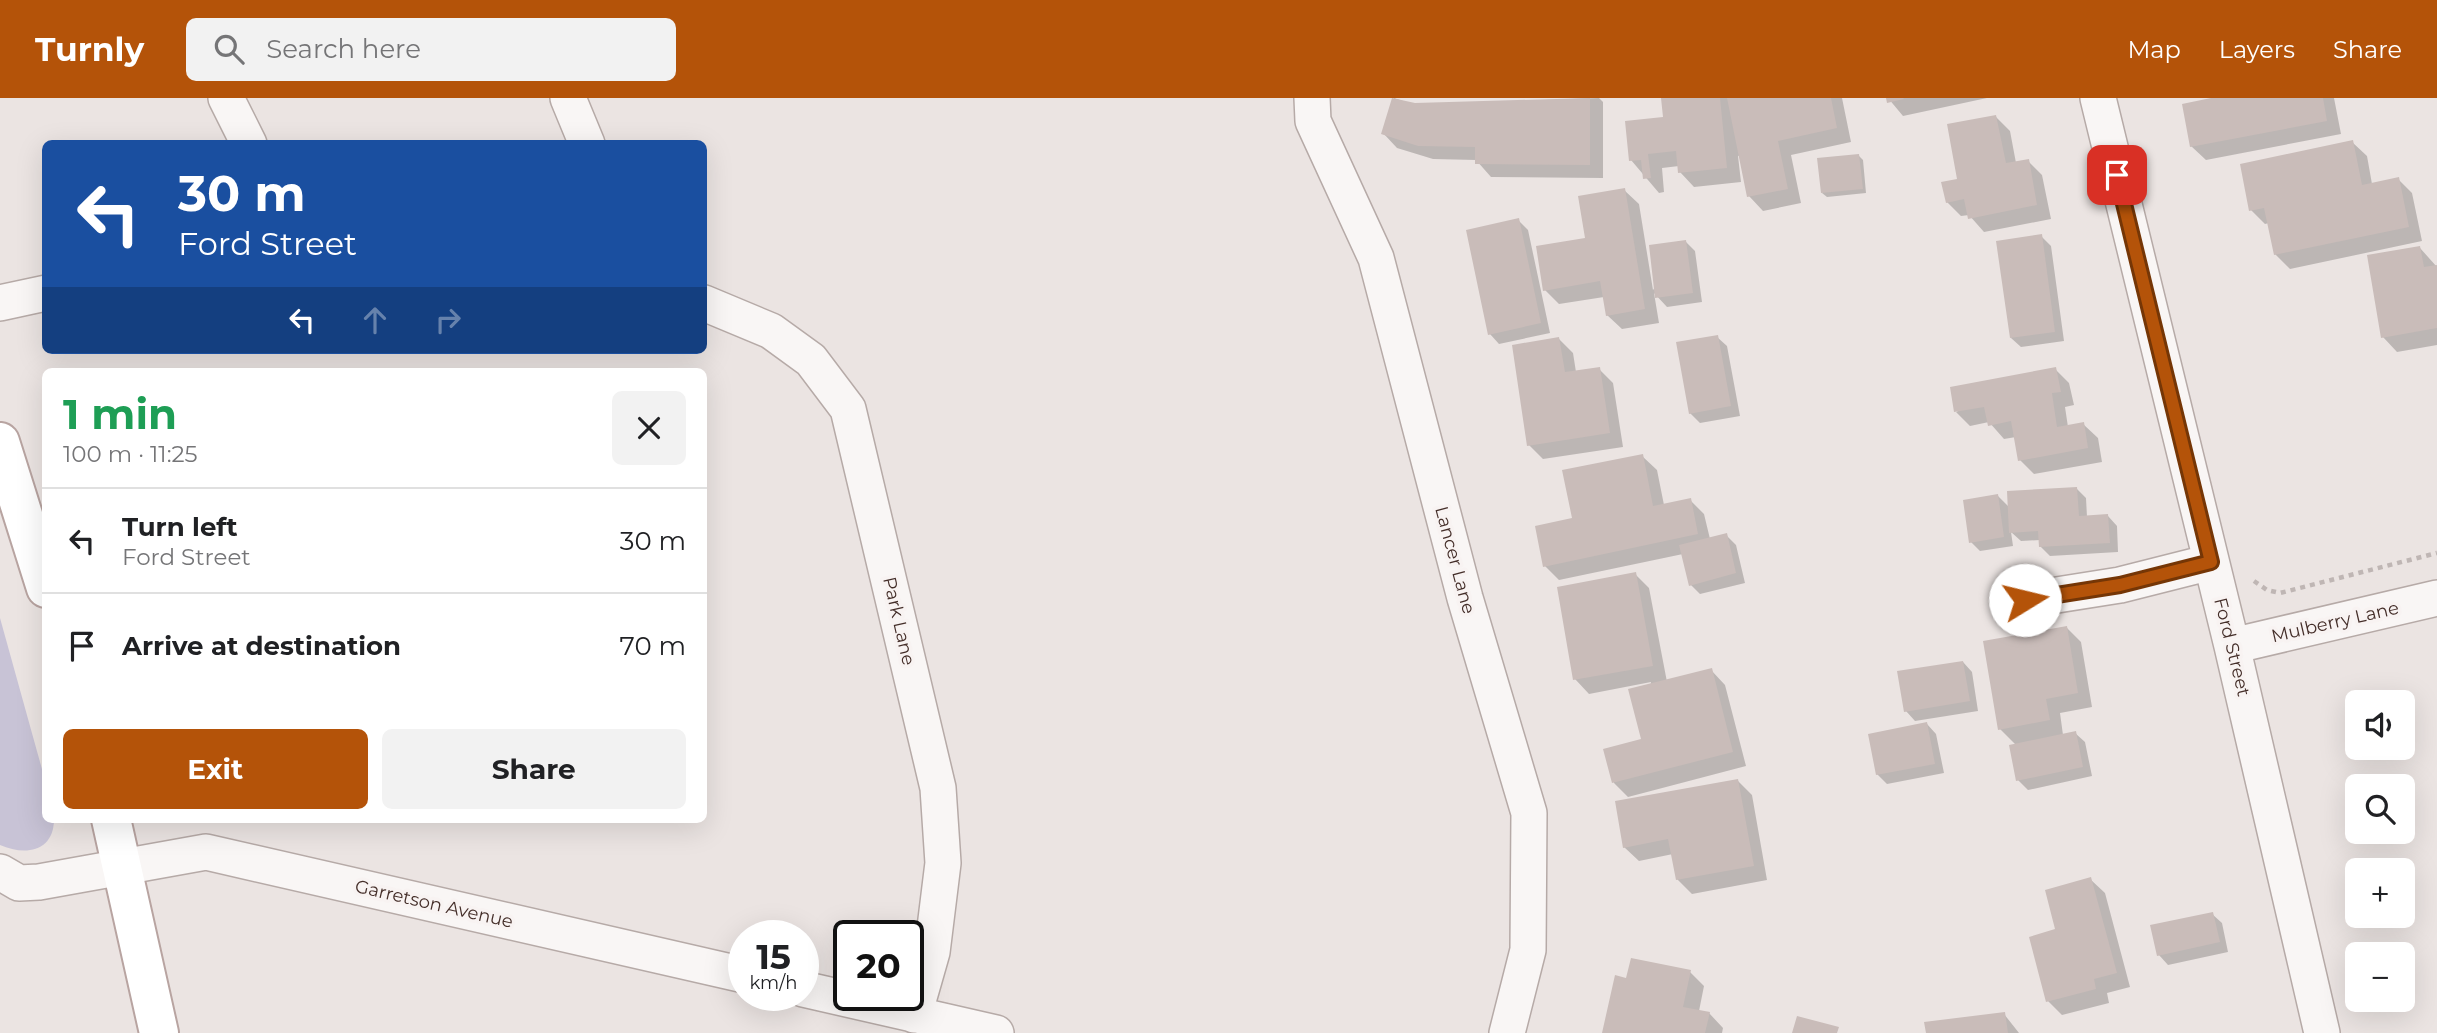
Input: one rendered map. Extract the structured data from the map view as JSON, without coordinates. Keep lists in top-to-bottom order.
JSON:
{
  "streets": {
    "street": [
      "Lancer Lane",
      "Park Lane",
      "Mulberry Lane",
      "Ford Street",
      "Garretson Avenue"
    ]
  },
  "crossings": [
    ["Mulberry Lane", "Ford Street"]
  ],
  "page": {
    "header": "Turnly",
    "search": "Search here",
    "nav": ["Map", "Layers", "Share"],
    "turn": ["30 m", "Ford Street"],
    "heading": ["1 min", "100 m · 11:25"],
    "list": [
      {
        "name": "Turn left",
        "note": "Ford Street",
        "value": "30 m"
      },
      {
        "name": "Arrive at destination",
        "value": "70 m"
      }
    ],
    "map_buttons": ["+", "−"],
    "buttons": ["Exit", "Share"],
    "speed": "15 km/h",
    "limit": "20"
  }
}
